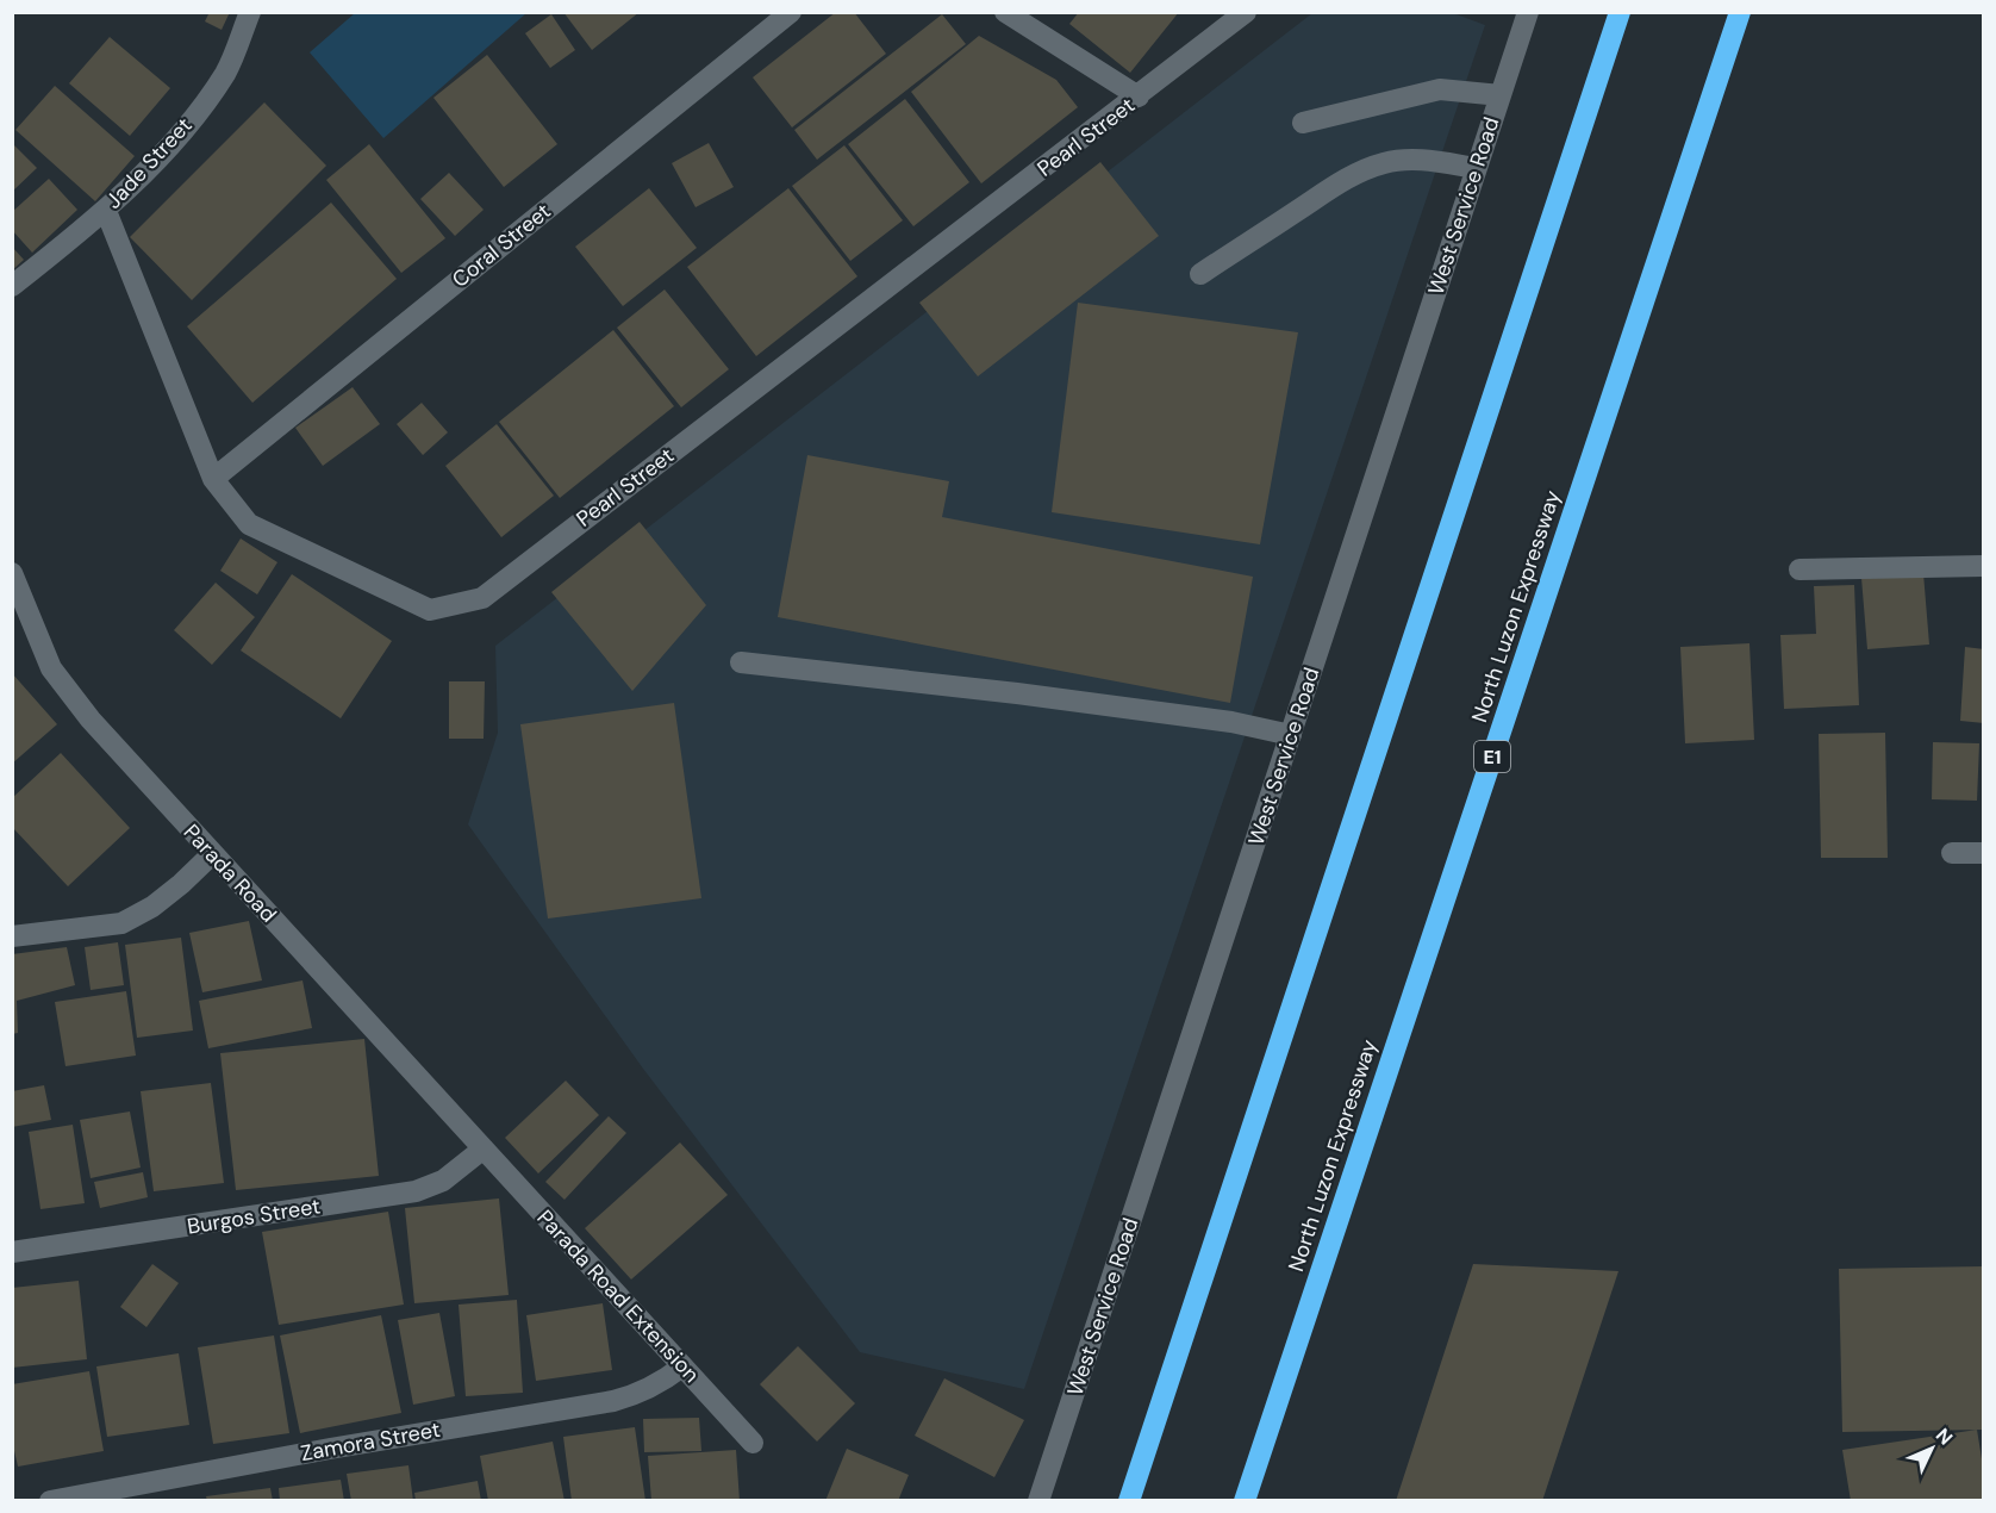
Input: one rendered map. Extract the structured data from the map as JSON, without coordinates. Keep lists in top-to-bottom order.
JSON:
{
  "streets": {
    "highway": ["North Luzon Expressway", "E1"],
    "street": [
      "Pearl Street",
      "Jade Street",
      "West Service Road",
      "Coral Street",
      "Parada Road",
      "Burgos Street",
      "Parada Road Extension",
      "Zamora Street"
    ]
  },
  "crossings": [
    ["Pearl Street", "Jade Street"],
    ["Pearl Street", "Coral Street"],
    ["Parada Road", "Burgos Street"],
    ["Parada Road", "Parada Road Extension"],
    ["Burgos Street", "Parada Road Extension"],
    ["Parada Road Extension", "Zamora Street"]
  ],
  "north": "top right"
}
